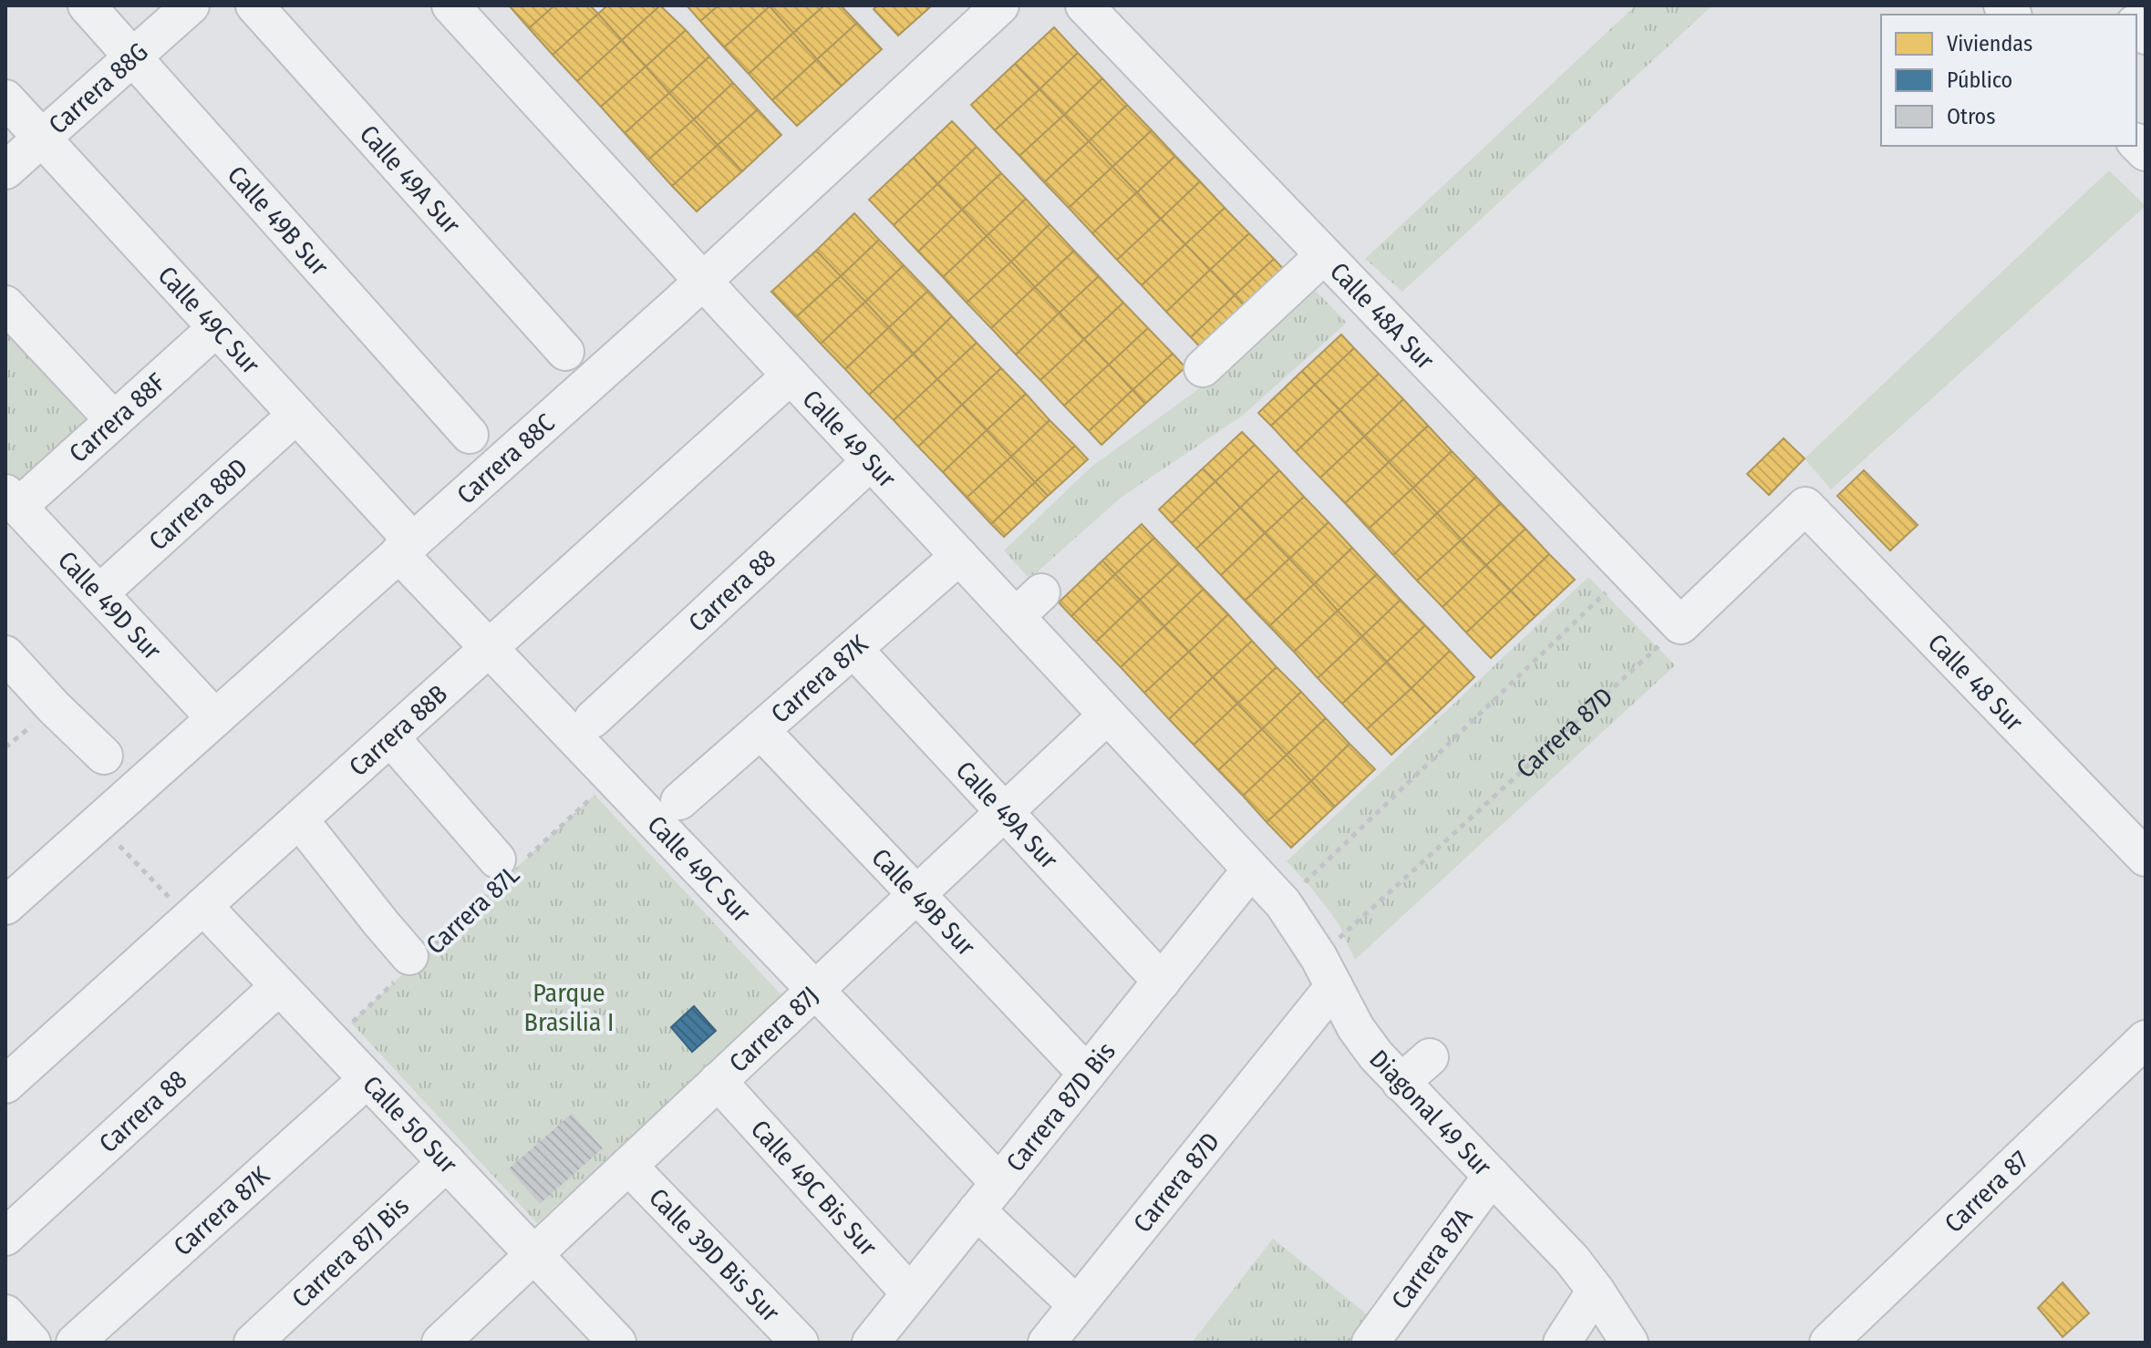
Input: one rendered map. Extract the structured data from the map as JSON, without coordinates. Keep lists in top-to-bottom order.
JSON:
{
  "streets": {
    "street": [
      "Carrera 88G",
      "Calle 49A Sur",
      "Calle 49B Sur",
      "Calle 48A Sur",
      "Calle 49C Sur",
      "Carrera 88F",
      "Calle 49 Sur",
      "Carrera 88C",
      "Carrera 88D",
      "Carrera 88",
      "Calle 49D Sur",
      "Carrera 87K",
      "Calle 48 Sur",
      "Carrera 88B",
      "Carrera 87D",
      "Carrera 87J",
      "Carrera 87D Bis",
      "Diagonal 49 Sur",
      "Calle 50 Sur",
      "Calle 49C Bis Sur",
      "Carrera 87",
      "Carrera 87J Bis",
      "Calle 39D Bis Sur",
      "Carrera 87A"
    ],
    "path": ["Carrera 87L"]
  },
  "crossings": [
    ["Carrera 88G", "Calle 49B Sur"],
    ["Carrera 88G", "Calle 49C Sur"],
    ["Calle 49A Sur", "Carrera 87K"],
    ["Calle 49A Sur", "Carrera 87J"],
    ["Calle 49A Sur", "Carrera 87D Bis"],
    ["Calle 49B Sur", "Carrera 87K"],
    ["Calle 49B Sur", "Carrera 87J"],
    ["Calle 49B Sur", "Carrera 87D Bis"],
    ["Calle 48A Sur", "Calle 48 Sur"],
    ["Calle 48A Sur", "Carrera 87D"],
    ["Calle 49C Sur", "Carrera 88F"],
    ["Calle 49C Sur", "Carrera 88C"],
    ["Calle 49C Sur", "Carrera 88D"],
    ["Calle 49C Sur", "Carrera 88B"],
    ["Calle 49C Sur", "Carrera 87D"],
    ["Calle 49C Sur", "Carrera 87L"],
    ["Calle 49C Sur", "Carrera 87J"],
    ["Calle 49C Sur", "Carrera 87D Bis"],
    ["Carrera 88F", "Calle 49D Sur"],
    ["Calle 49 Sur", "Carrera 88C"],
    ["Calle 49 Sur", "Carrera 88"],
    ["Calle 49 Sur", "Carrera 87K"],
    ["Calle 49 Sur", "Carrera 88B"],
    ["Calle 49 Sur", "Carrera 87J"],
    ["Calle 49 Sur", "Carrera 87D Bis"],
    ["Calle 49 Sur", "Diagonal 49 Sur"],
    ["Carrera 88C", "Calle 49D Sur"],
    ["Carrera 88D", "Calle 49D Sur"],
    ["Carrera 88", "Calle 50 Sur"],
    ["Carrera 87K", "Calle 50 Sur"],
    ["Calle 48 Sur", "Carrera 87D"],
    ["Carrera 88B", "Calle 50 Sur"],
    ["Carrera 87D", "Diagonal 49 Sur"],
    ["Carrera 87L", "Calle 50 Sur"],
    ["Carrera 87J", "Calle 50 Sur"],
    ["Carrera 87J", "Calle 49C Bis Sur"],
    ["Carrera 87J", "Calle 39D Bis Sur"],
    ["Carrera 87D Bis", "Diagonal 49 Sur"],
    ["Carrera 87D Bis", "Calle 49C Bis Sur"],
    ["Diagonal 49 Sur", "Carrera 87A"],
    ["Calle 50 Sur", "Carrera 87J Bis"]
  ],
  "parks": ["Parque Brasilia I"],
  "legend": ["Viviendas", "Público", "Otros"]
}
